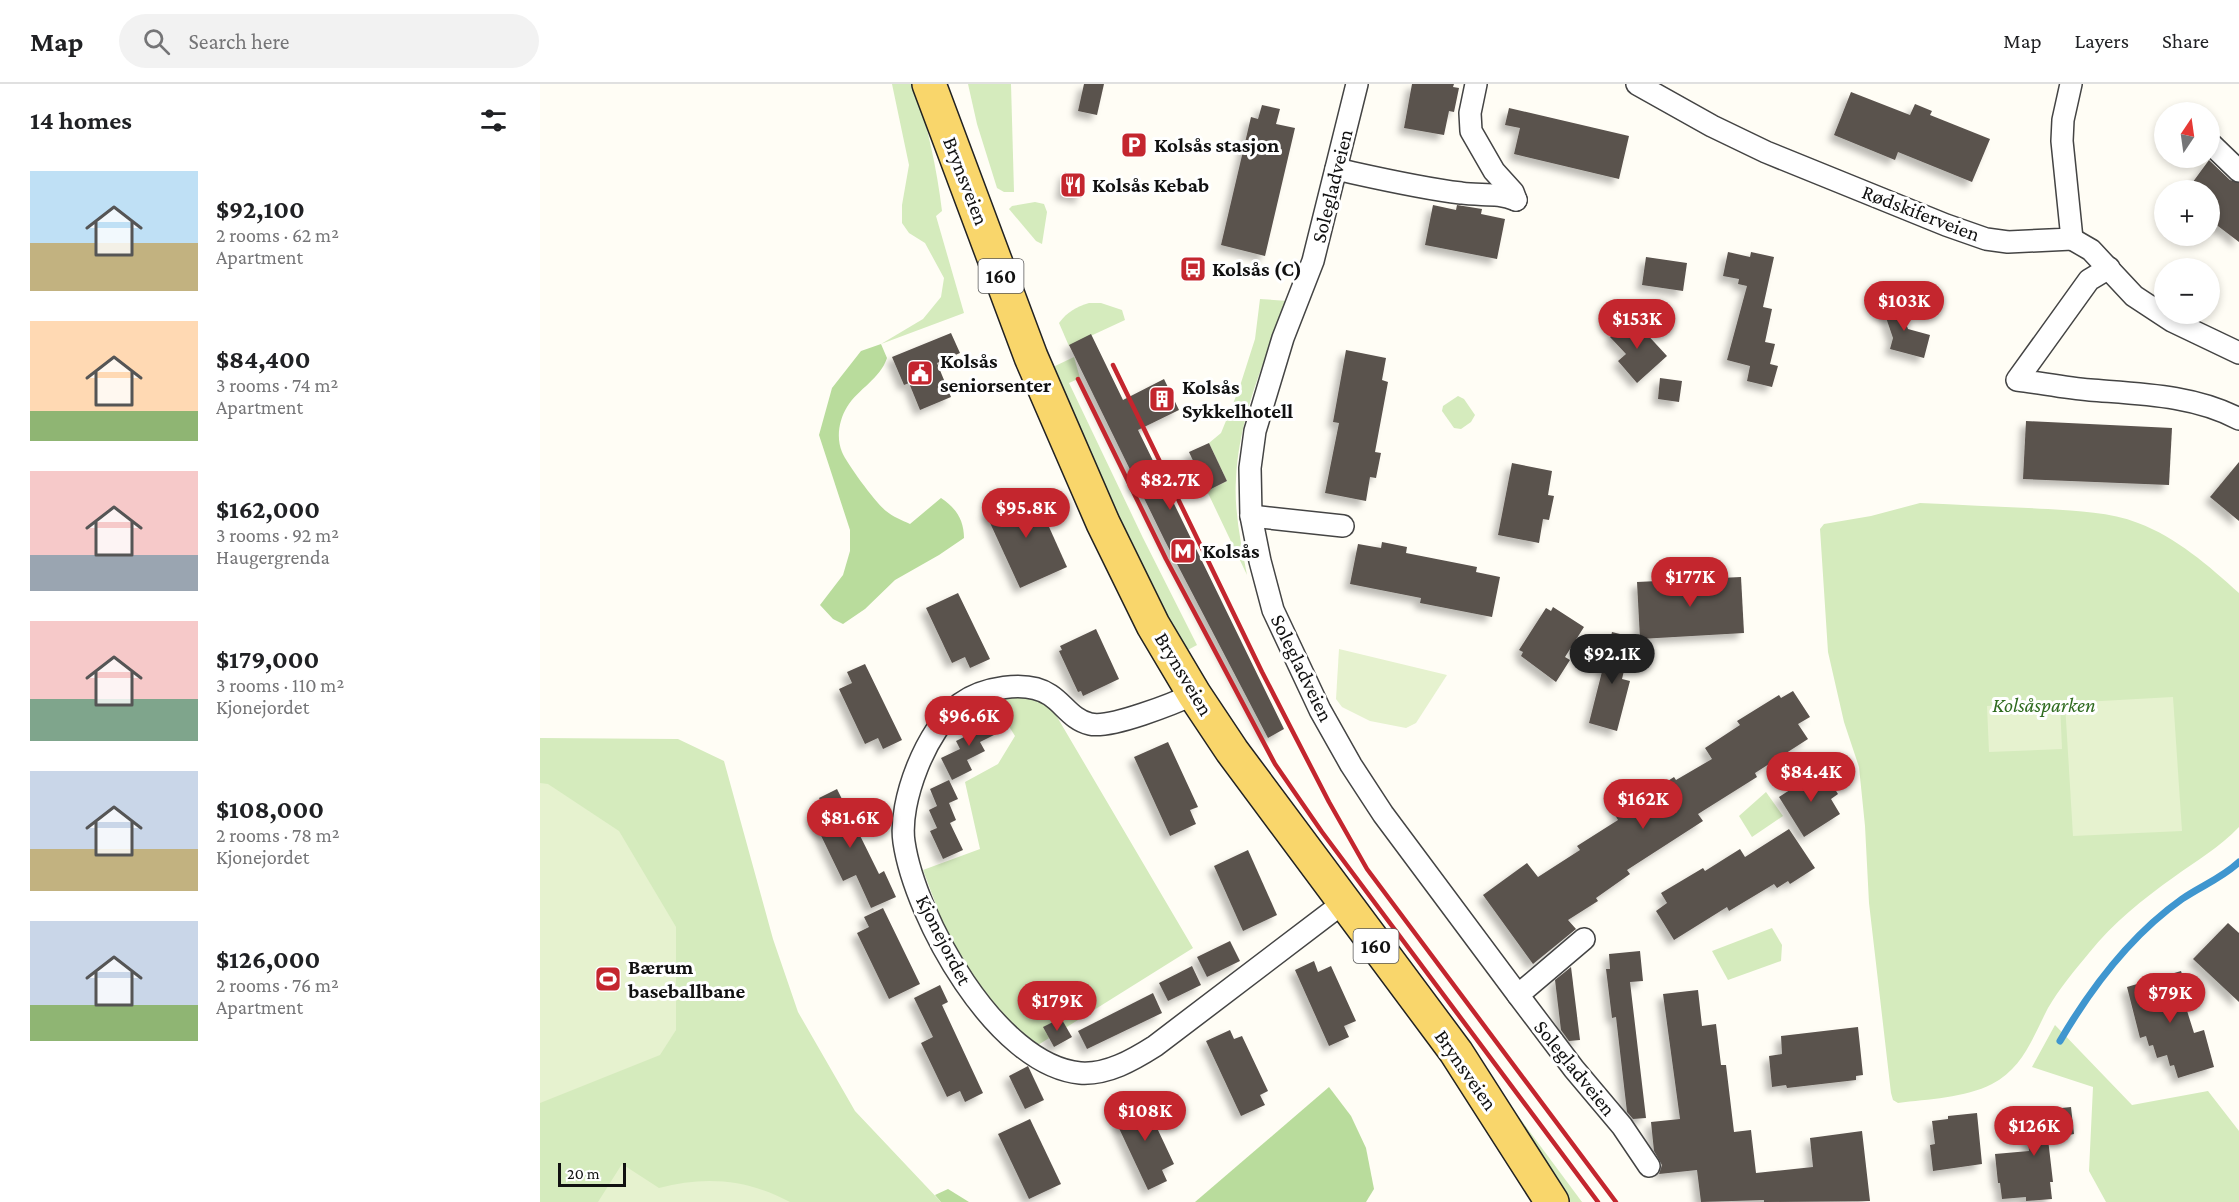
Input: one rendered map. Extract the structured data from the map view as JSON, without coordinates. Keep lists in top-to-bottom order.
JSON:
{
  "streets": {
    "main road": ["Brynsveien", "160"],
    "street": ["Solegladveien", "Rødskiferveien", "Kjonejordet"]
  },
  "crossings": [
    ["Brynsveien", "Kjonejordet"]
  ],
  "parks": ["Kolsåsparken"],
  "places": {
    "parking": ["Kolsås stasjon"],
    "restaurant": ["Kolsås Kebab"],
    "bus stop": ["Kolsås (C)"],
    "public building": ["Kolsås seniorsenter"],
    "building": ["Kolsås Sykkelhotell"],
    "metro station": ["Kolsås"],
    "sports": ["Bærum baseballbane"]
  },
  "scale_bar": "20 m",
  "north": "top",
  "page": {
    "header": "Map",
    "search": "Search here",
    "nav": ["Map", "Layers", "Share"],
    "heading": "14 homes",
    "map_buttons": ["+", "−"],
    "list": [
      {
        "name": "$92,100",
        "note": "2 rooms · 62 m² · Apartment"
      },
      {
        "name": "$84,400",
        "note": "3 rooms · 74 m² · Apartment"
      },
      {
        "name": "$162,000",
        "note": "3 rooms · 92 m² · Haugergrenda"
      },
      {
        "name": "$179,000",
        "note": "3 rooms · 110 m² · Kjonejordet"
      },
      {
        "name": "$108,000",
        "note": "2 rooms · 78 m² · Kjonejordet"
      },
      {
        "name": "$126,000",
        "note": "2 rooms · 76 m² · Apartment"
      }
    ],
    "price": [
      "$103K",
      "$153K",
      "$82.7K",
      "$95.8K",
      "$177K",
      "$92.1K",
      "$96.6K",
      "$84.4K",
      "$162K",
      "$81.6K",
      "$79K",
      "$179K",
      "$108K",
      "$126K"
    ],
    "scale": "20 m"
  }
}
